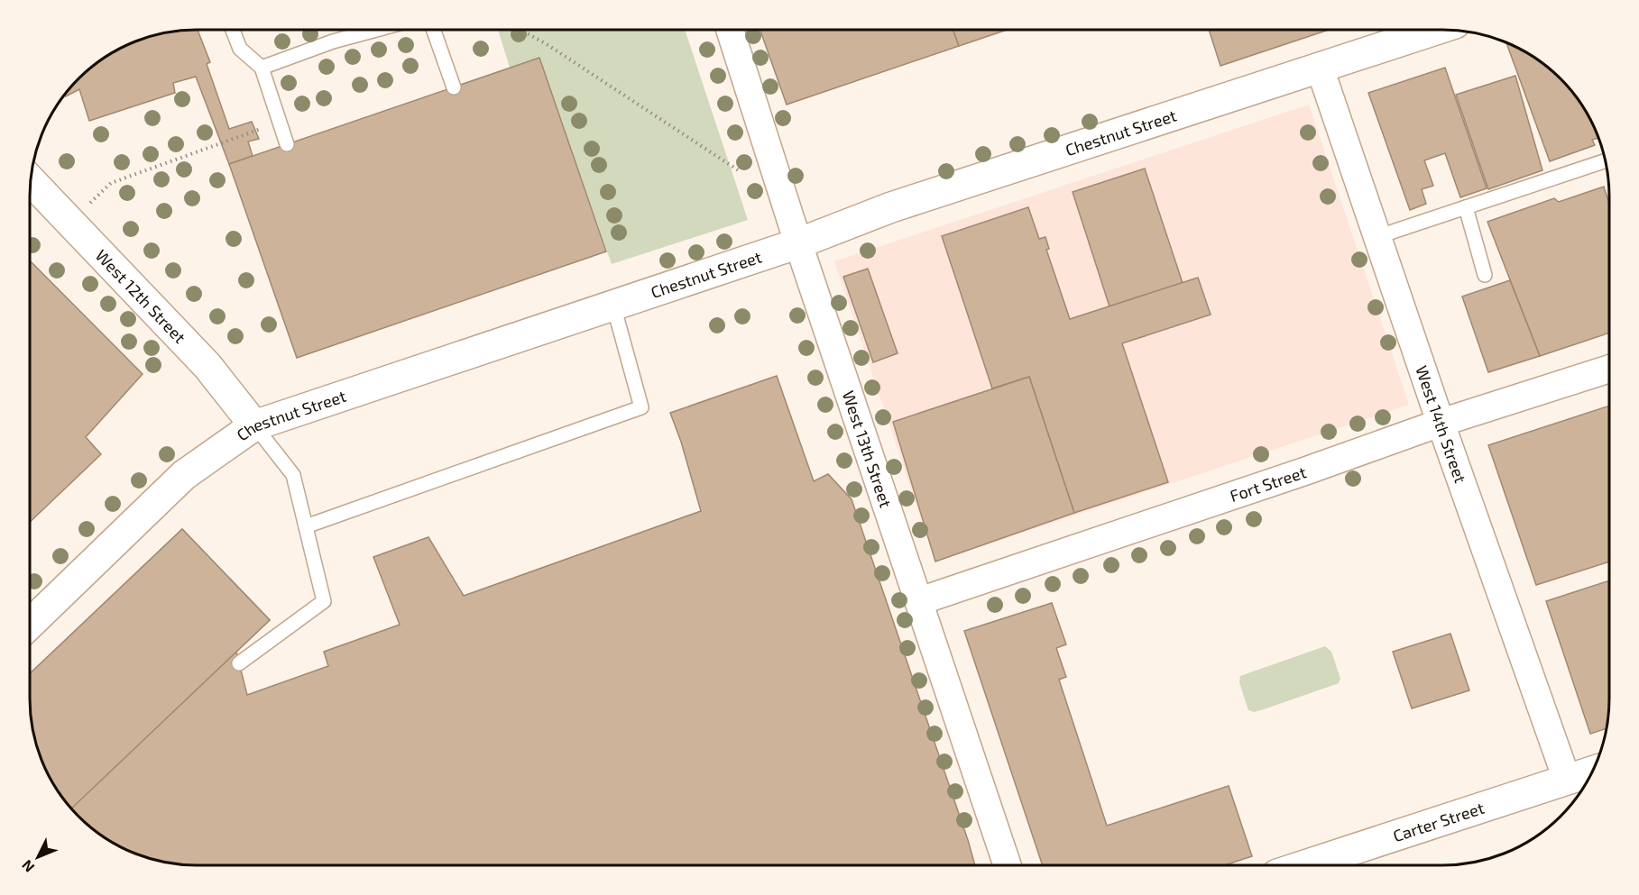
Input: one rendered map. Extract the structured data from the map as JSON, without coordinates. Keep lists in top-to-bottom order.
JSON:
{
  "streets": {
    "street": [
      "Chestnut Street",
      "West 12th Street",
      "West 14th Street",
      "West 13th Street",
      "Fort Street",
      "Carter Street"
    ]
  },
  "crossings": [
    ["Chestnut Street", "West 12th Street"],
    ["Chestnut Street", "West 14th Street"],
    ["Chestnut Street", "West 13th Street"],
    ["West 14th Street", "Fort Street"],
    ["West 14th Street", "Carter Street"],
    ["West 13th Street", "Fort Street"]
  ],
  "north": "bottom left"
}
